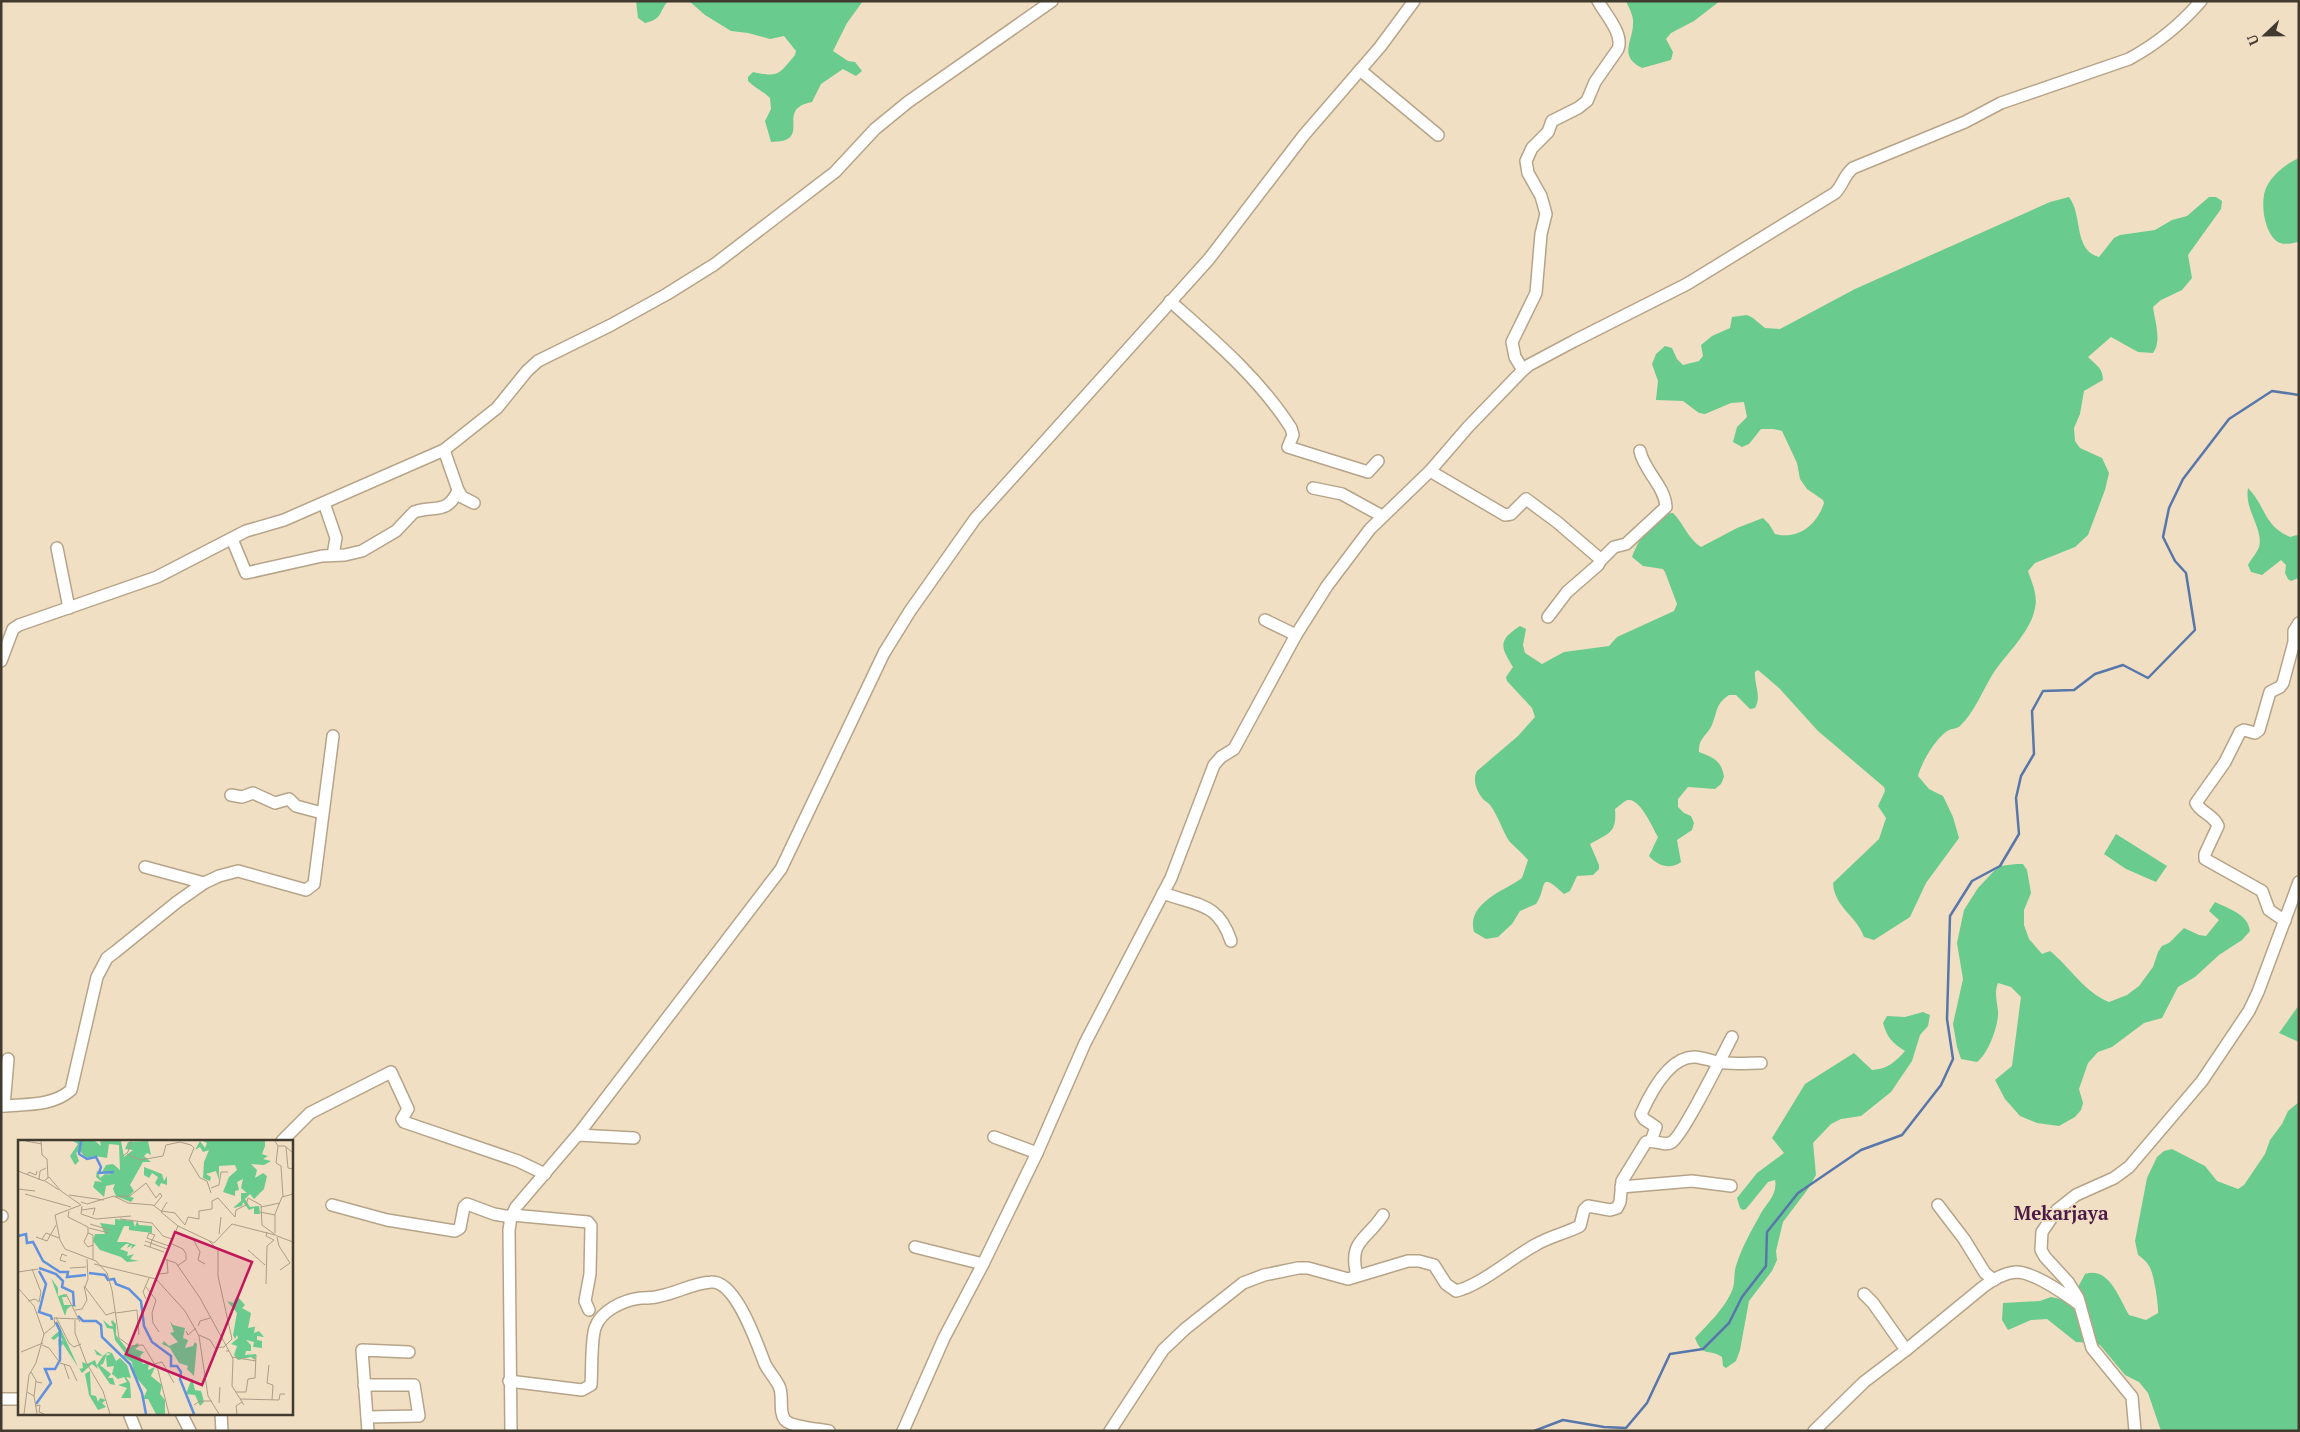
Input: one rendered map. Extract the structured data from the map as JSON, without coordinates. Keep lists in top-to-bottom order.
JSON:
{
  "districts": ["Mekarjaya"],
  "north": "left"
}
